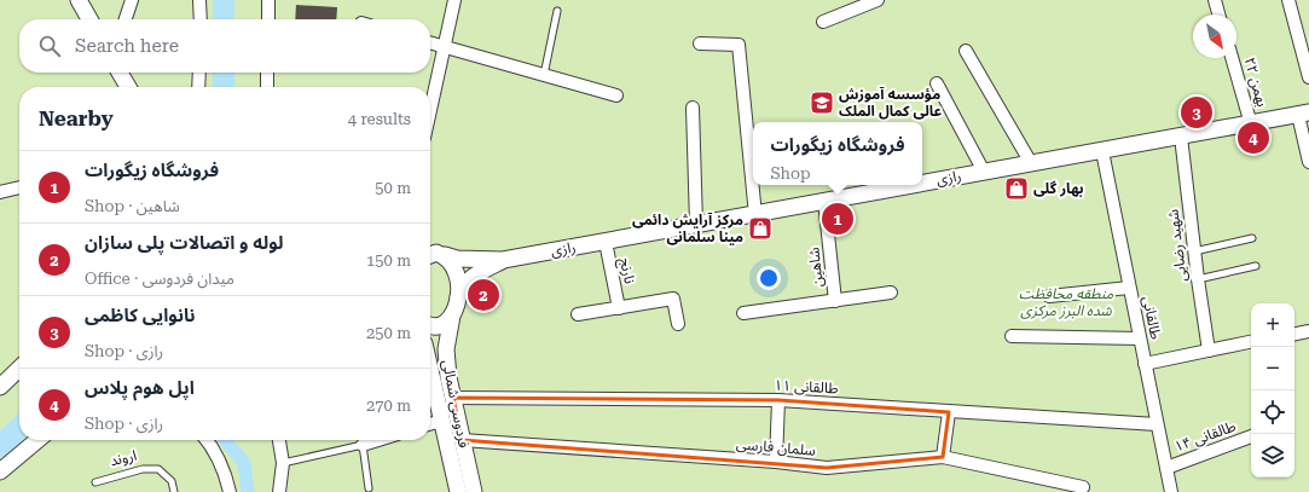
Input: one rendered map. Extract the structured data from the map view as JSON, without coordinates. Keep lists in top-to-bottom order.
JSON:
{
  "streets": {
    "street": [
      "۲۲ بهمن",
      "رازی",
      "شهید رضایی",
      "شاهین",
      "نارنج",
      "طالقانی",
      "طالقانی ۱۱",
      "فردوسی شمالی",
      "طالقانی ۱۴",
      "سلمان فارسی"
    ],
    "lane": ["اروند"]
  },
  "crossings": [
    ["۲۲ بهمن", "رازی"],
    ["رازی", "شهید رضایی"],
    ["رازی", "شاهین"],
    ["رازی", "نارنج"],
    ["رازی", "طالقانی"],
    ["طالقانی", "طالقانی ۱۱"],
    ["طالقانی", "طالقانی ۱۴"],
    ["طالقانی ۱۱", "فردوسی شمالی"],
    ["فردوسی شمالی", "سلمان فارسی"]
  ],
  "parks": ["منطقه محافظت شده البرز مرکزی"],
  "places": {
    "school or university": ["مؤسسه آموزش عالی کمال الملک"],
    "shop": ["بهار گلی", "مرکز آرایش دائمی مینا سلمانی"]
  },
  "north": "bottom right",
  "page": {
    "search": "Search here",
    "heading": ["Nearby", "4 results"],
    "pins": [
      "3",
      "4",
      "1",
      "2"
    ],
    "popup": ["فروشگاه زیگورات", "Shop"],
    "list": [
      {
        "mark": "1",
        "name": "فروشگاه زیگورات",
        "note": "Shop · شاهین",
        "value": "50 m"
      },
      {
        "mark": "2",
        "name": "لوله و اتصالات پلی سازان",
        "note": "Office · میدان فردوسی",
        "value": "150 m"
      },
      {
        "mark": "3",
        "name": "نانوایی کاظمی",
        "note": "Shop · رازی",
        "value": "250 m"
      },
      {
        "mark": "4",
        "name": "اپل هوم پلاس",
        "note": "Shop · رازی",
        "value": "270 m"
      }
    ],
    "map_buttons": ["+", "−"]
  }
}
